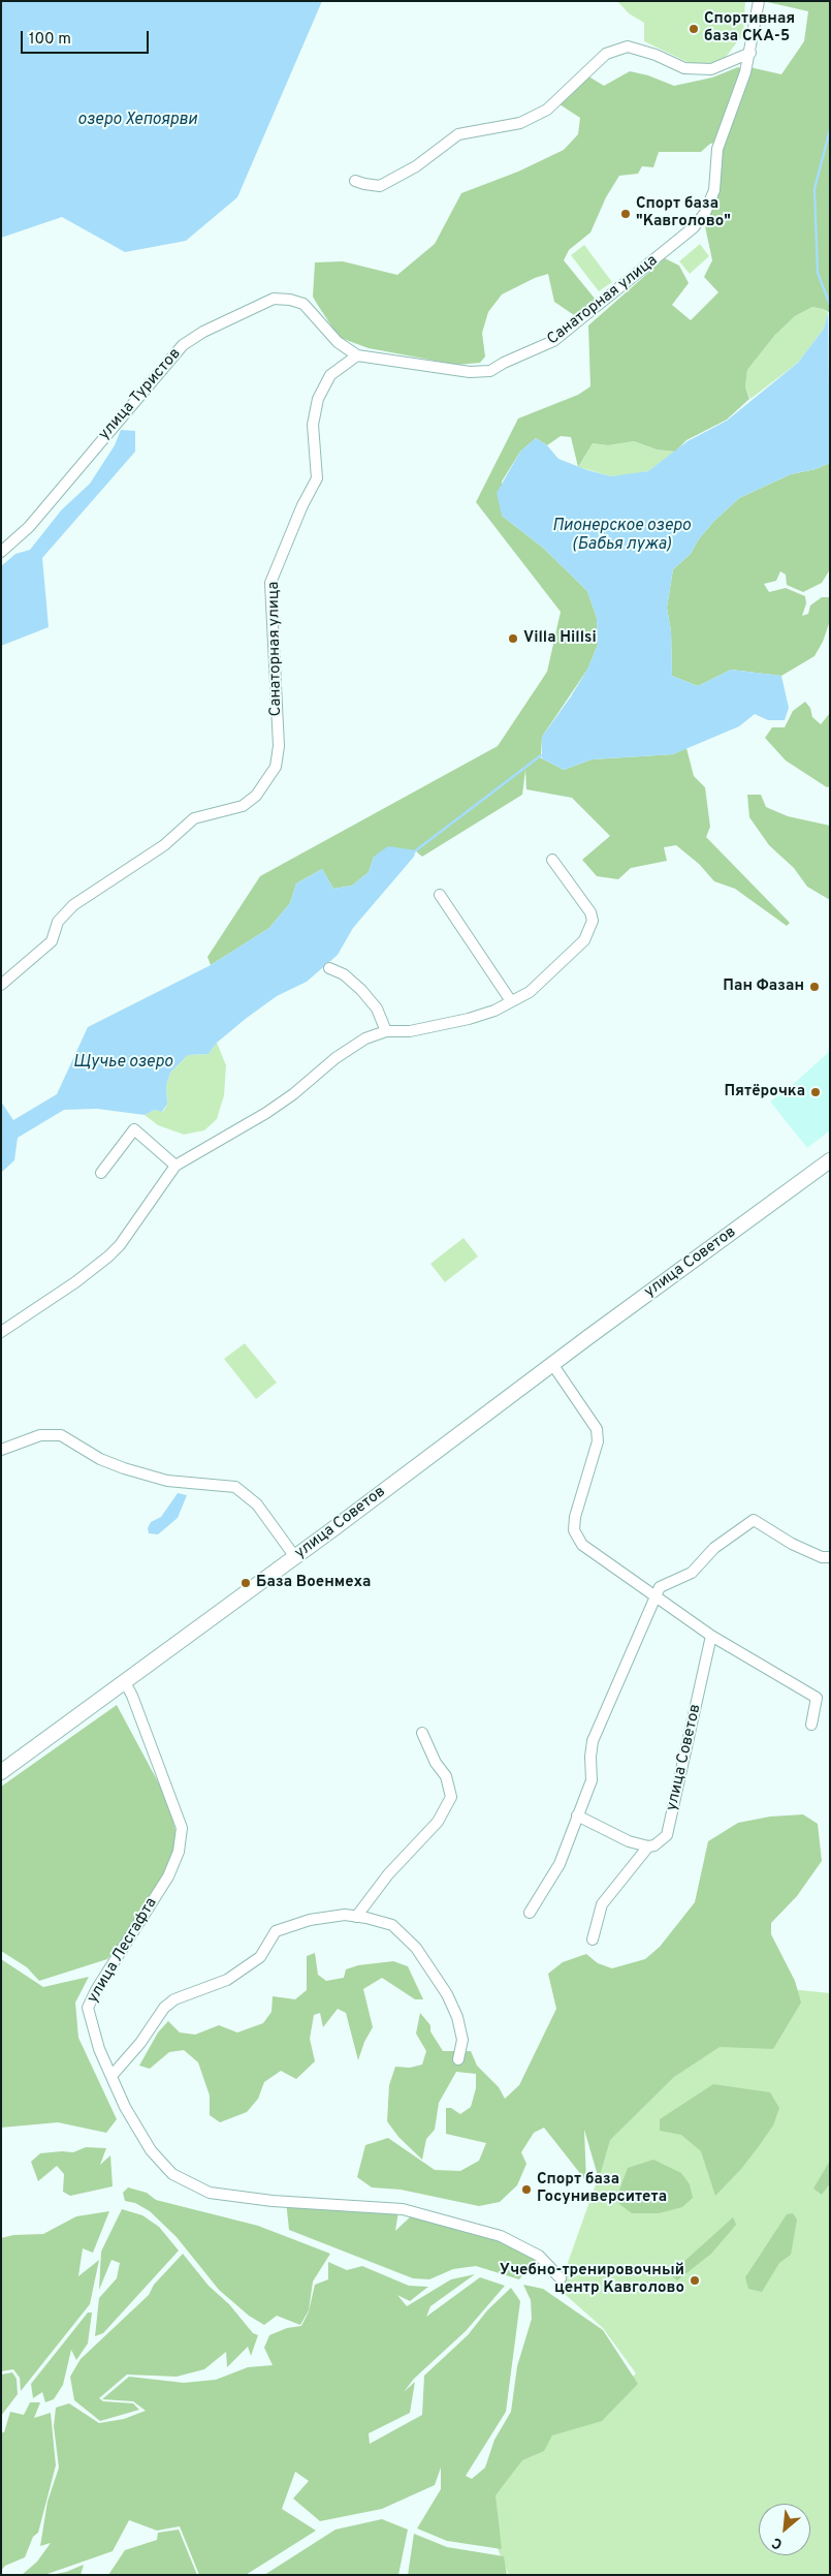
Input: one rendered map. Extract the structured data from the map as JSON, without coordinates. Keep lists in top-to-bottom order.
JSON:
{
  "streets": {
    "main road": ["улица Советов"],
    "street": ["Санаторная улица", "улица Туристов", "улица Лесгафта"]
  },
  "crossings": [
    ["Санаторная улица", "улица Туристов"],
    ["улица Советов", "улица Лесгафта"]
  ],
  "water": ["озеро Хепоярви", "Пионерское озеро (Бабья лужа)", "Щучье озеро"],
  "places": [
    "Спортивная база СКА-5",
    "Спорт база \"Кавголово\"",
    "Villa Hillsi",
    "Пан Фазан",
    "Пятёрочка",
    "База Военмеха",
    "Спорт база Госуниверситета",
    "Учебно-тренировочный центр Кавголово"
  ],
  "scale_bar": "100 m",
  "north": "bottom left"
}
